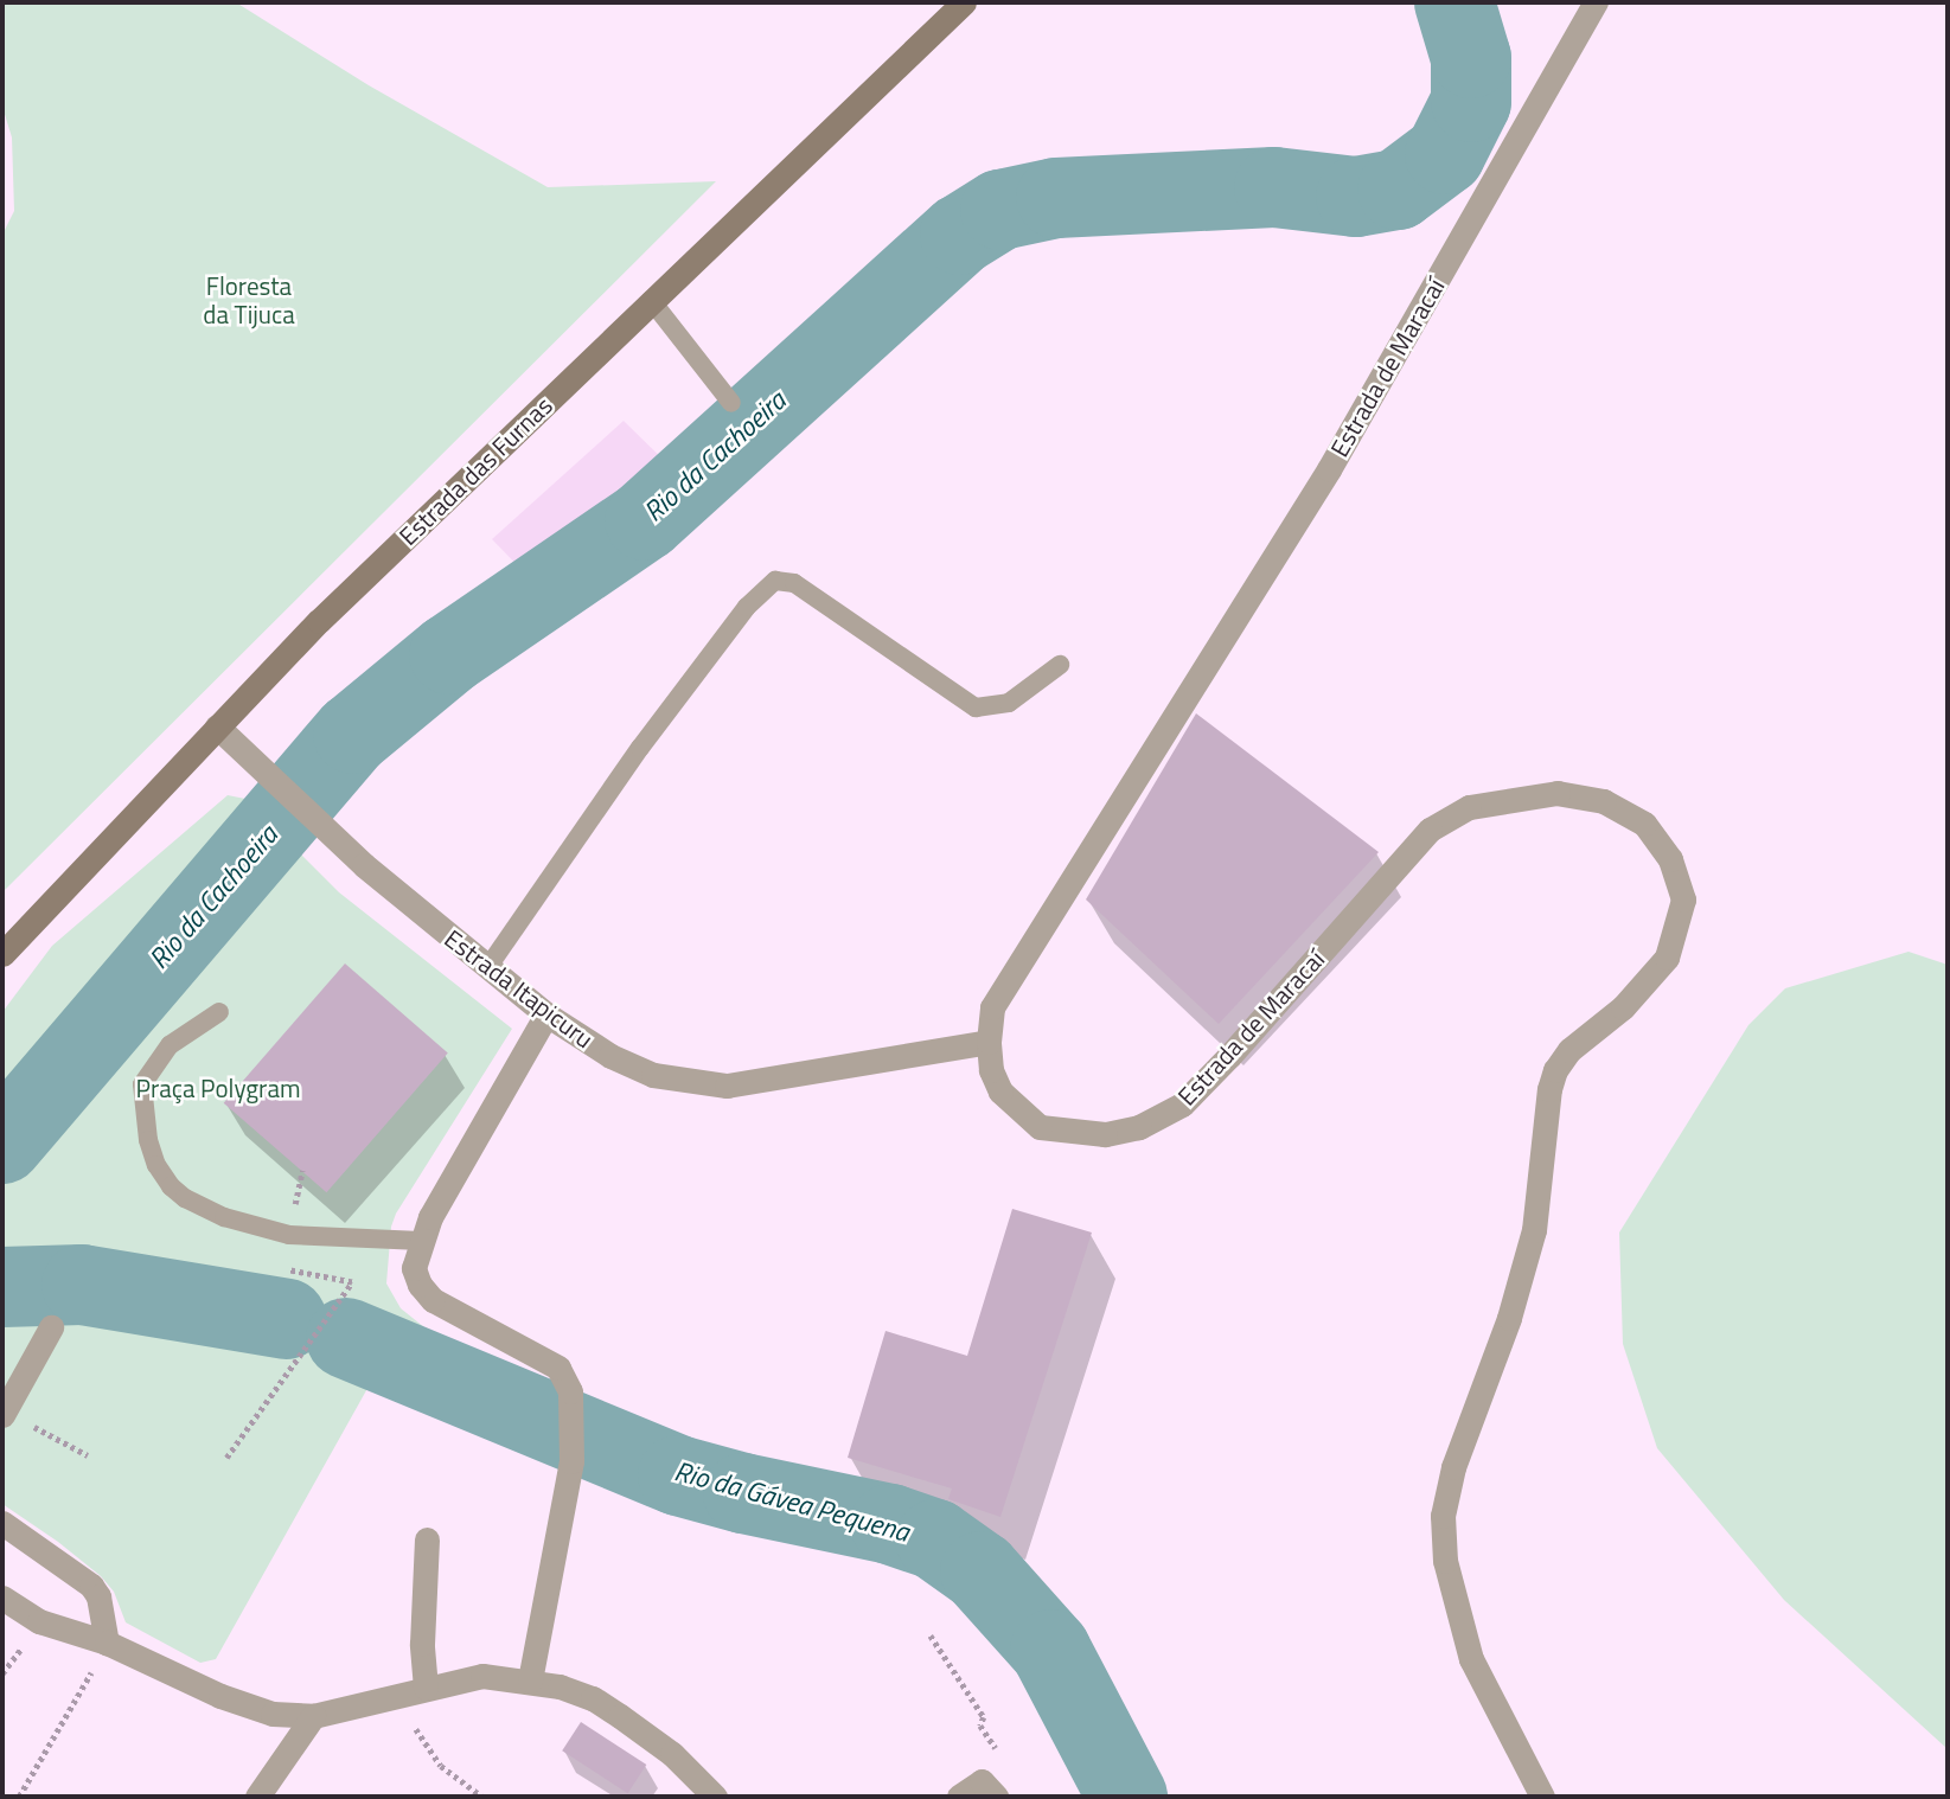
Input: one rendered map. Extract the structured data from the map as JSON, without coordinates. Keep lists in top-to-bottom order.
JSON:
{
  "streets": {
    "main road": ["Estrada das Furnas"],
    "street": ["Estrada de Maracaí", "Estrada Itapicuru"]
  },
  "crossings": [
    ["Estrada de Maracaí", "Estrada Itapicuru"],
    ["Estrada das Furnas", "Estrada Itapicuru"]
  ],
  "water": ["Rio da Cachoeira", "Rio da Gávea Pequena"],
  "parks": ["Floresta da Tijuca", "Praça Polygram"]
}
